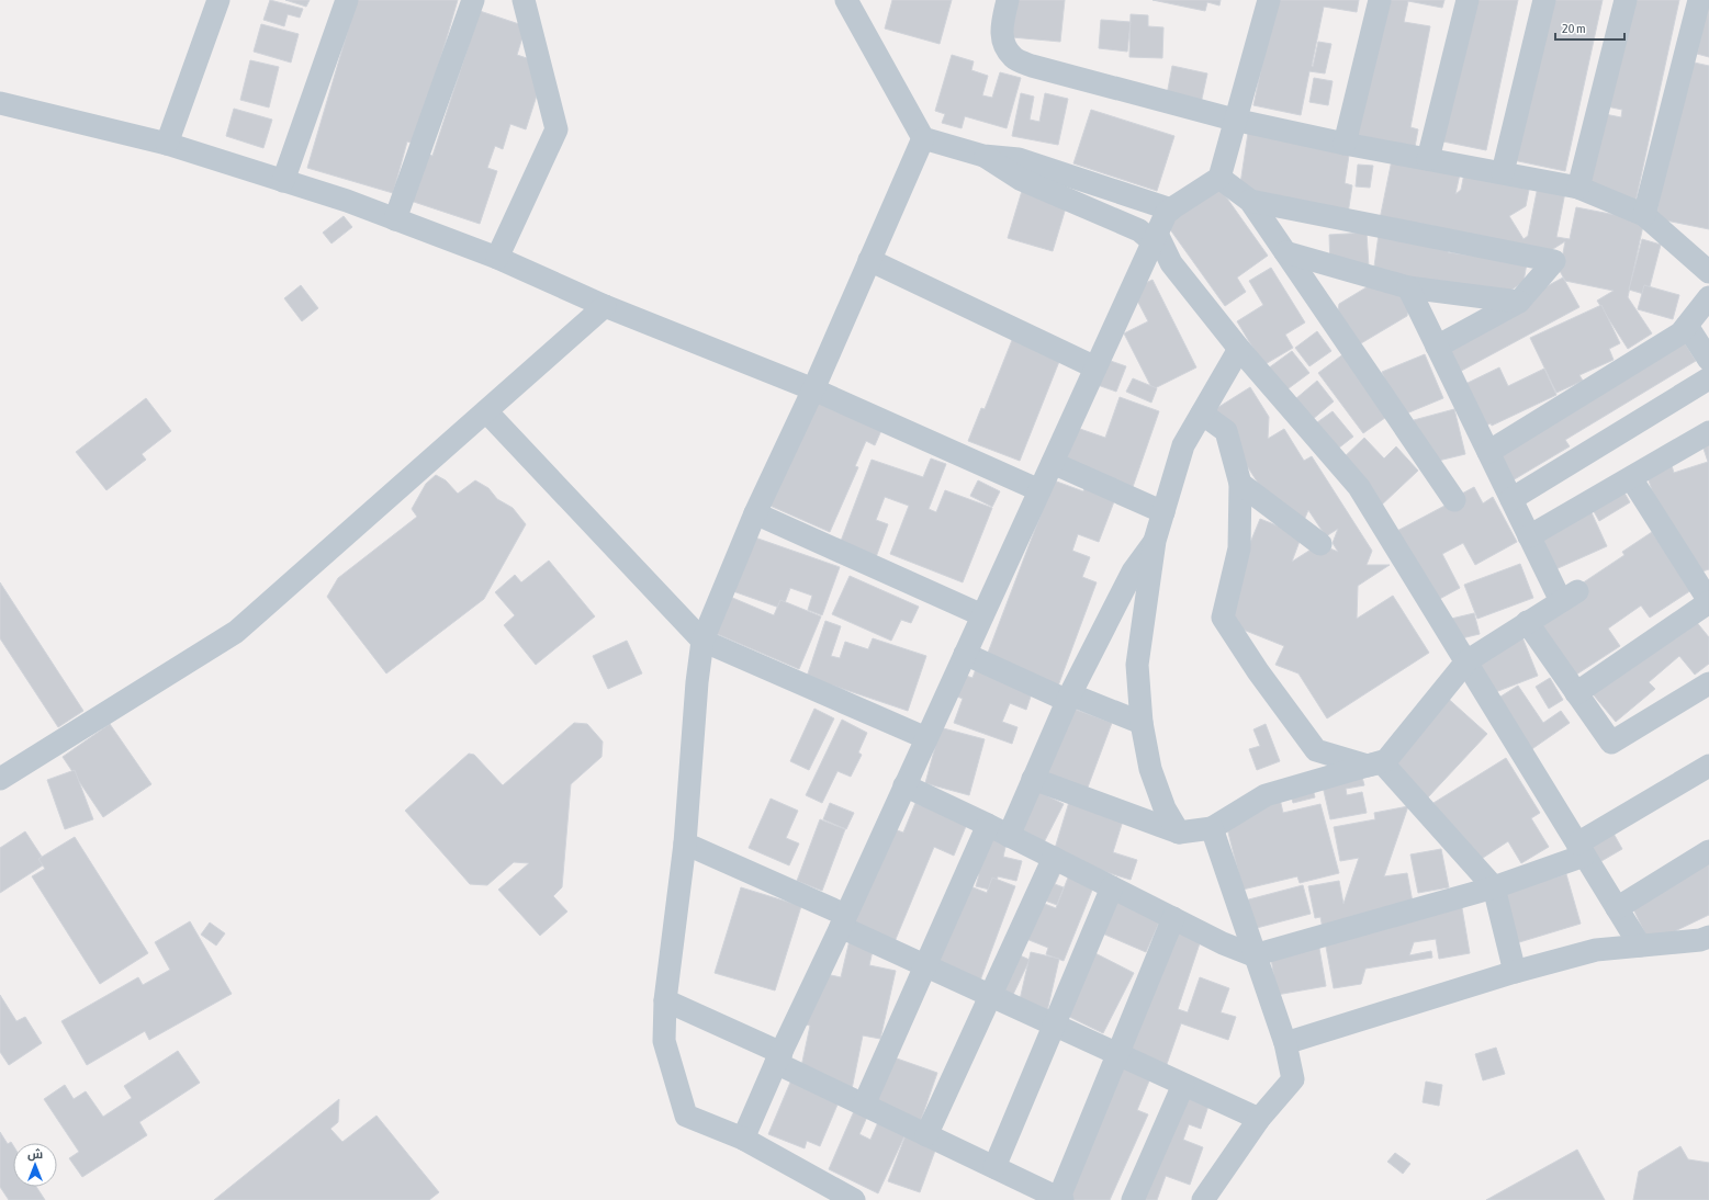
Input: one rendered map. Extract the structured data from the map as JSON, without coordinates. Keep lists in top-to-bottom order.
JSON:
{
  "scale_bar": "20 m",
  "north": "top"
}
